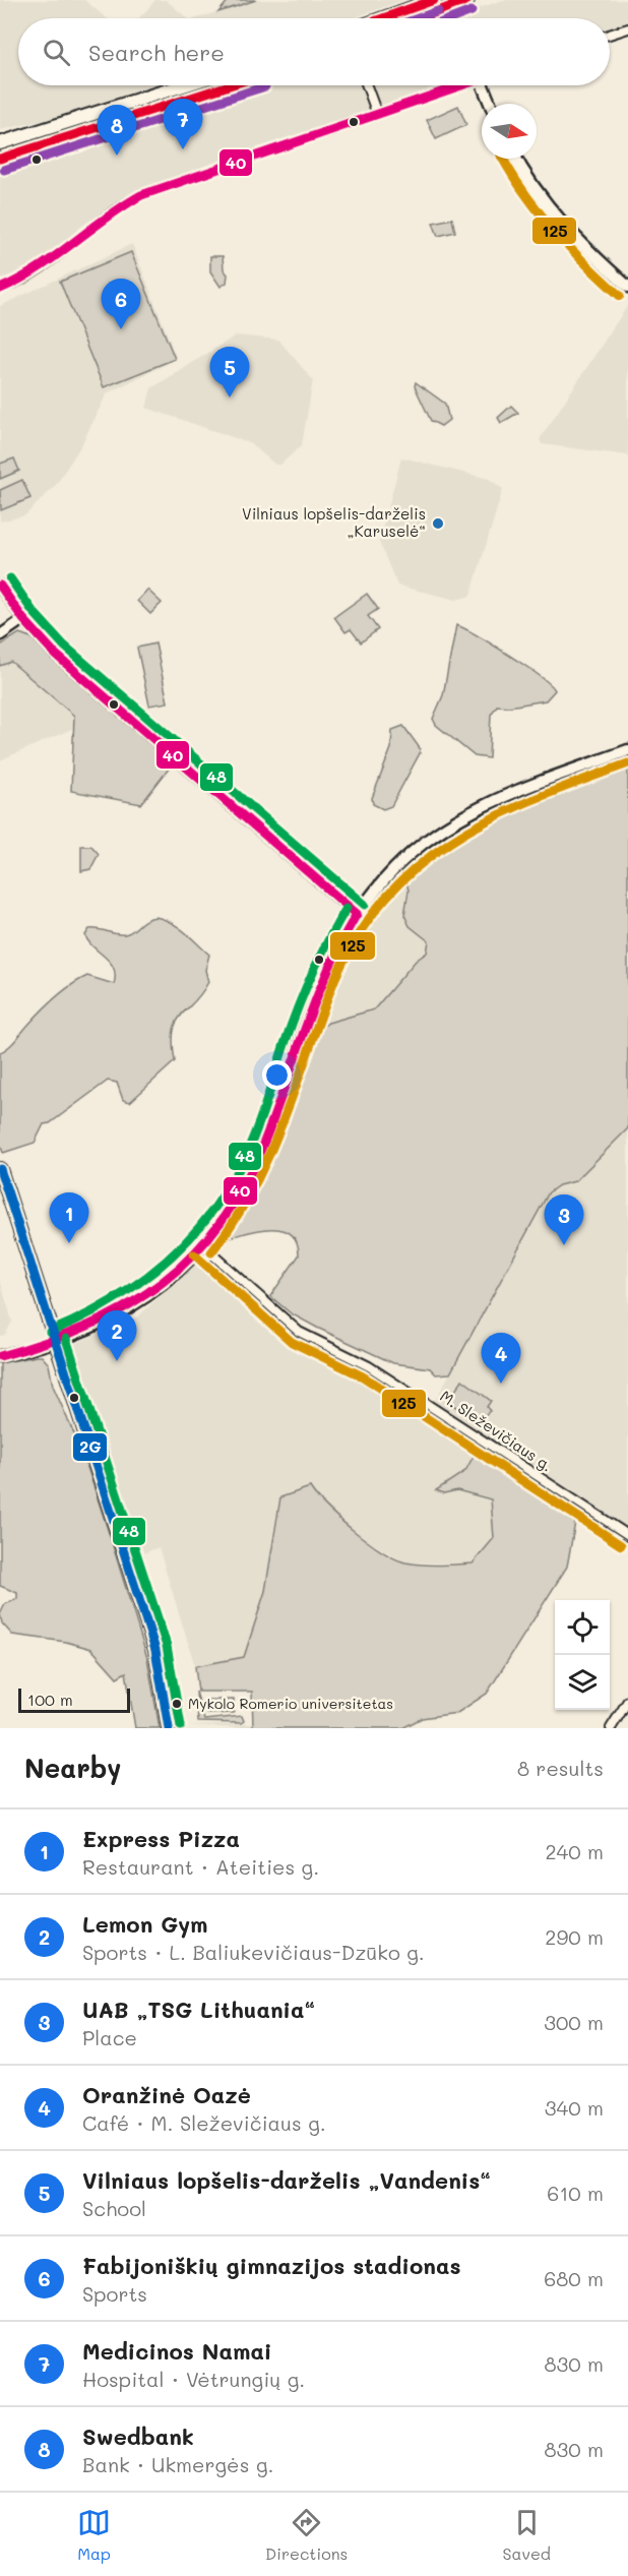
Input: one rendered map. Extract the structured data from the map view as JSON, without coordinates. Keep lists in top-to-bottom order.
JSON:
{
  "streets": {
    "street": ["M. Sleževičiaus g."]
  },
  "places": ["Vilniaus lopšelis-darželis „Karuselė“", "Mykolo Romerio universitetas"],
  "lines": [
    "transit line 40",
    "transit line 125",
    "transit line 48",
    "transit line 2G"
  ],
  "scale_bar": "100 m",
  "north": "right",
  "page": {
    "search": "Search here",
    "pins": [
      "7",
      "8",
      "6",
      "5",
      "1",
      "3",
      "2",
      "4"
    ],
    "scale": "100 m",
    "heading": ["Nearby", "8 results"],
    "list": [
      {
        "mark": "1",
        "name": "Express Pizza",
        "note": "Restaurant · Ateities g.",
        "value": "240 m"
      },
      {
        "mark": "2",
        "name": "Lemon Gym",
        "note": "Sports · L. Baliukevičiaus-Dzūko g.",
        "value": "290 m"
      },
      {
        "mark": "3",
        "name": "UAB „TSG Lithuania“",
        "note": "Place",
        "value": "300 m"
      },
      {
        "mark": "4",
        "name": "Oranžinė Oazė",
        "note": "Café · M. Sleževičiaus g.",
        "value": "340 m"
      },
      {
        "mark": "5",
        "name": "Vilniaus lopšelis-darželis „Vandenis“",
        "note": "School",
        "value": "610 m"
      },
      {
        "mark": "6",
        "name": "Fabijoniškių gimnazijos stadionas",
        "note": "Sports",
        "value": "680 m"
      },
      {
        "mark": "7",
        "name": "Medicinos Namai",
        "note": "Hospital · Vėtrungių g.",
        "value": "830 m"
      },
      {
        "mark": "8",
        "name": "Swedbank",
        "note": "Bank · Ukmergės g.",
        "value": "830 m"
      }
    ],
    "nav": ["Map", "Directions", "Saved"]
  }
}
